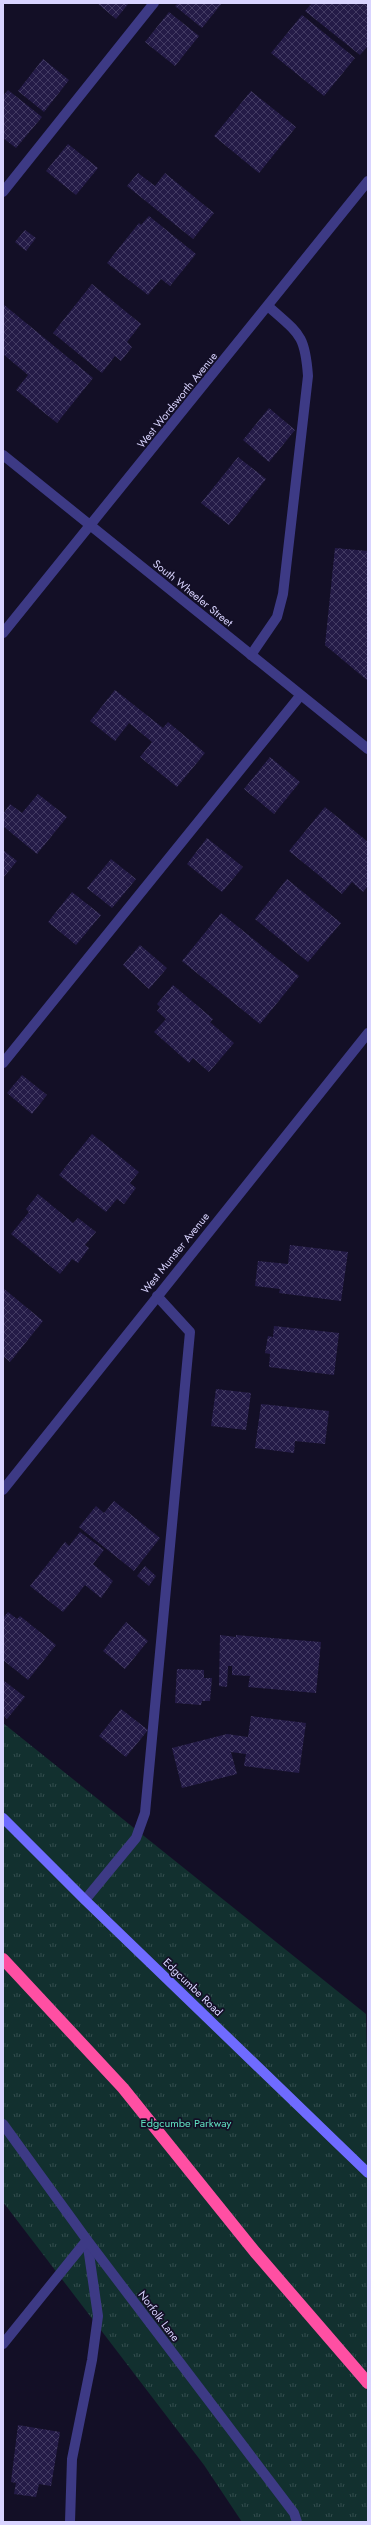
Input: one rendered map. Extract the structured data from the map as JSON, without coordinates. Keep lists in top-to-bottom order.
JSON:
{
  "streets": {
    "main road": ["Edgcumbe Road"],
    "street": [
      "West Wordsworth Avenue",
      "South Wheeler Street",
      "West Munster Avenue",
      "Norfolk Lane"
    ]
  },
  "crossings": [
    ["West Wordsworth Avenue", "South Wheeler Street"]
  ],
  "parks": ["Edgcumbe Parkway"]
}
